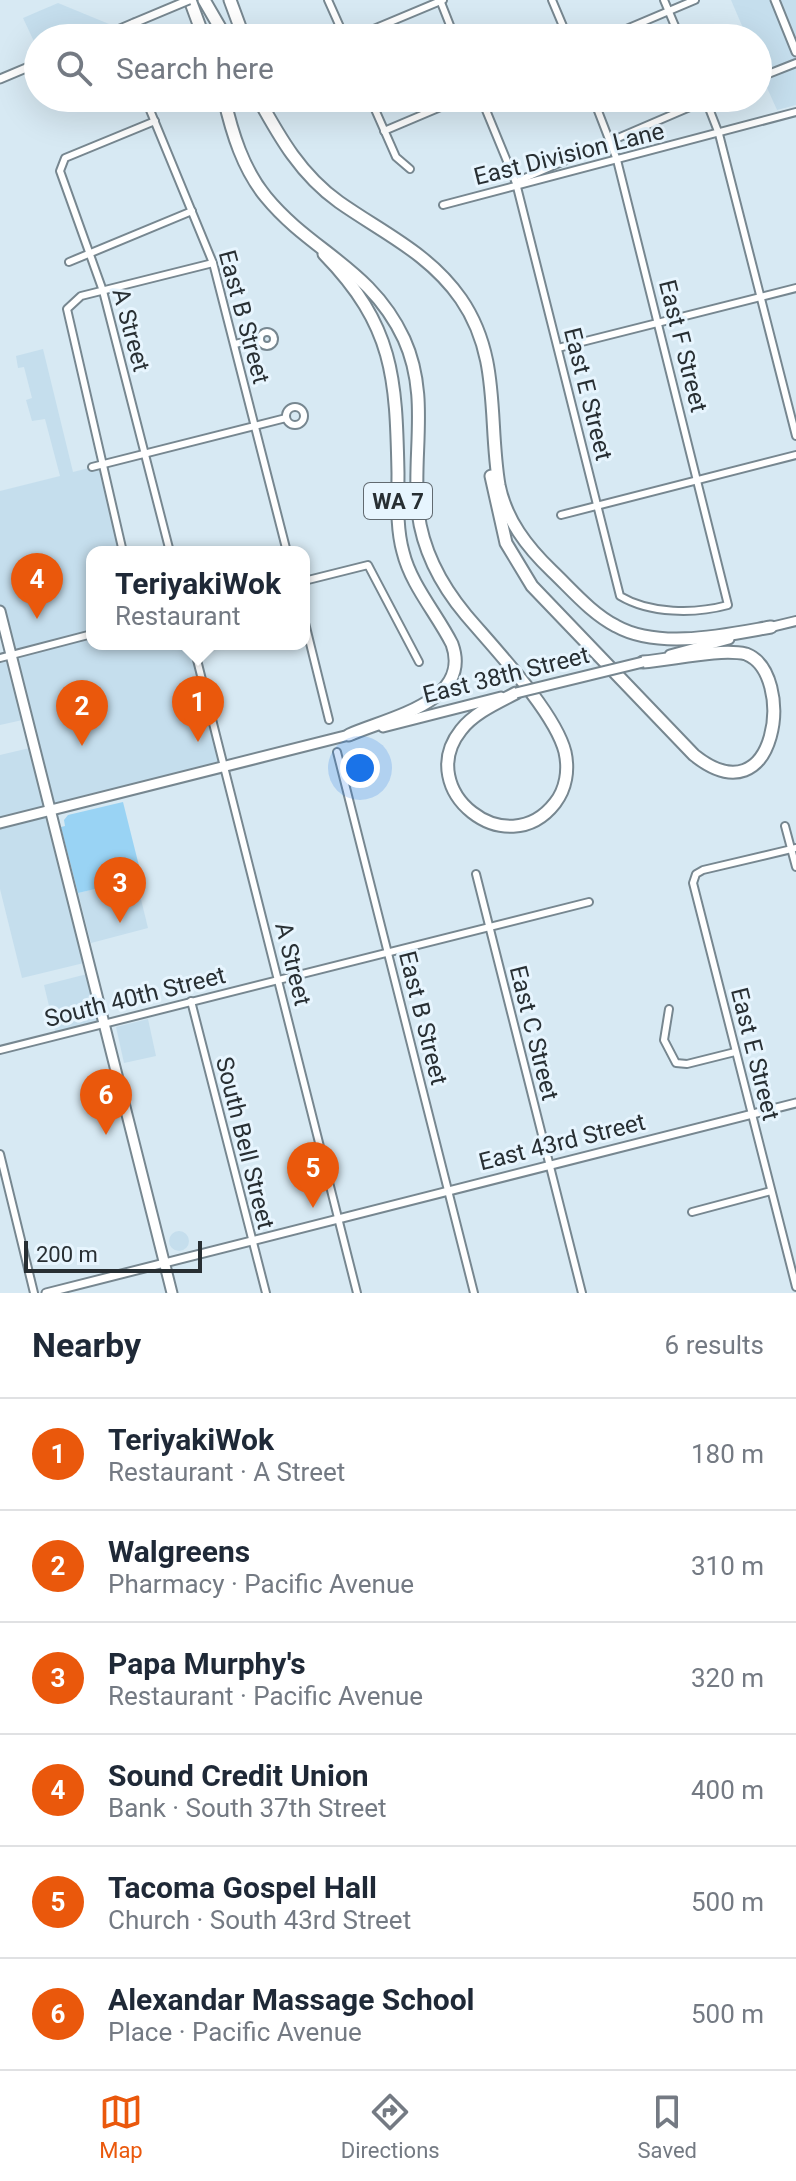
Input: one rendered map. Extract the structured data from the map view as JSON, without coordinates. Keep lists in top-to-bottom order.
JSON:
{
  "streets": {
    "highway": ["WA 7"],
    "main road": ["East 38th Street"],
    "street": [
      "East Division Lane",
      "East B Street",
      "A Street",
      "East F Street",
      "East E Street",
      "South 40th Street",
      "East C Street",
      "East 43rd Street",
      "South Bell Street"
    ]
  },
  "crossings": [
    ["East Division Lane", "East F Street"],
    ["East Division Lane", "East E Street"],
    ["East B Street", "A Street"],
    ["East B Street", "South 40th Street"],
    ["East B Street", "East 43rd Street"],
    ["A Street", "WA 7"],
    ["A Street", "East 38th Street"],
    ["A Street", "South 40th Street"],
    ["A Street", "East 43rd Street"],
    ["East F Street", "East E Street"],
    ["East E Street", "East 43rd Street"],
    ["WA 7", "East 38th Street"],
    ["South 40th Street", "East C Street"],
    ["South 40th Street", "South Bell Street"],
    ["East C Street", "East 43rd Street"],
    ["East 43rd Street", "South Bell Street"]
  ],
  "scale_bar": "200 m",
  "page": {
    "search": "Search here",
    "popup": ["TeriyakiWok", "Restaurant"],
    "pins": [
      "4",
      "1",
      "2",
      "3",
      "6",
      "5"
    ],
    "scale": "200 m",
    "heading": ["Nearby", "6 results"],
    "list": [
      {
        "mark": "1",
        "name": "TeriyakiWok",
        "note": "Restaurant · A Street",
        "value": "180 m"
      },
      {
        "mark": "2",
        "name": "Walgreens",
        "note": "Pharmacy · Pacific Avenue",
        "value": "310 m"
      },
      {
        "mark": "3",
        "name": "Papa Murphy's",
        "note": "Restaurant · Pacific Avenue",
        "value": "320 m"
      },
      {
        "mark": "4",
        "name": "Sound Credit Union",
        "note": "Bank · South 37th Street",
        "value": "400 m"
      },
      {
        "mark": "5",
        "name": "Tacoma Gospel Hall",
        "note": "Church · South 43rd Street",
        "value": "500 m"
      },
      {
        "mark": "6",
        "name": "Alexandar Massage School",
        "note": "Place · Pacific Avenue",
        "value": "500 m"
      }
    ],
    "nav": ["Map", "Directions", "Saved"]
  }
}
